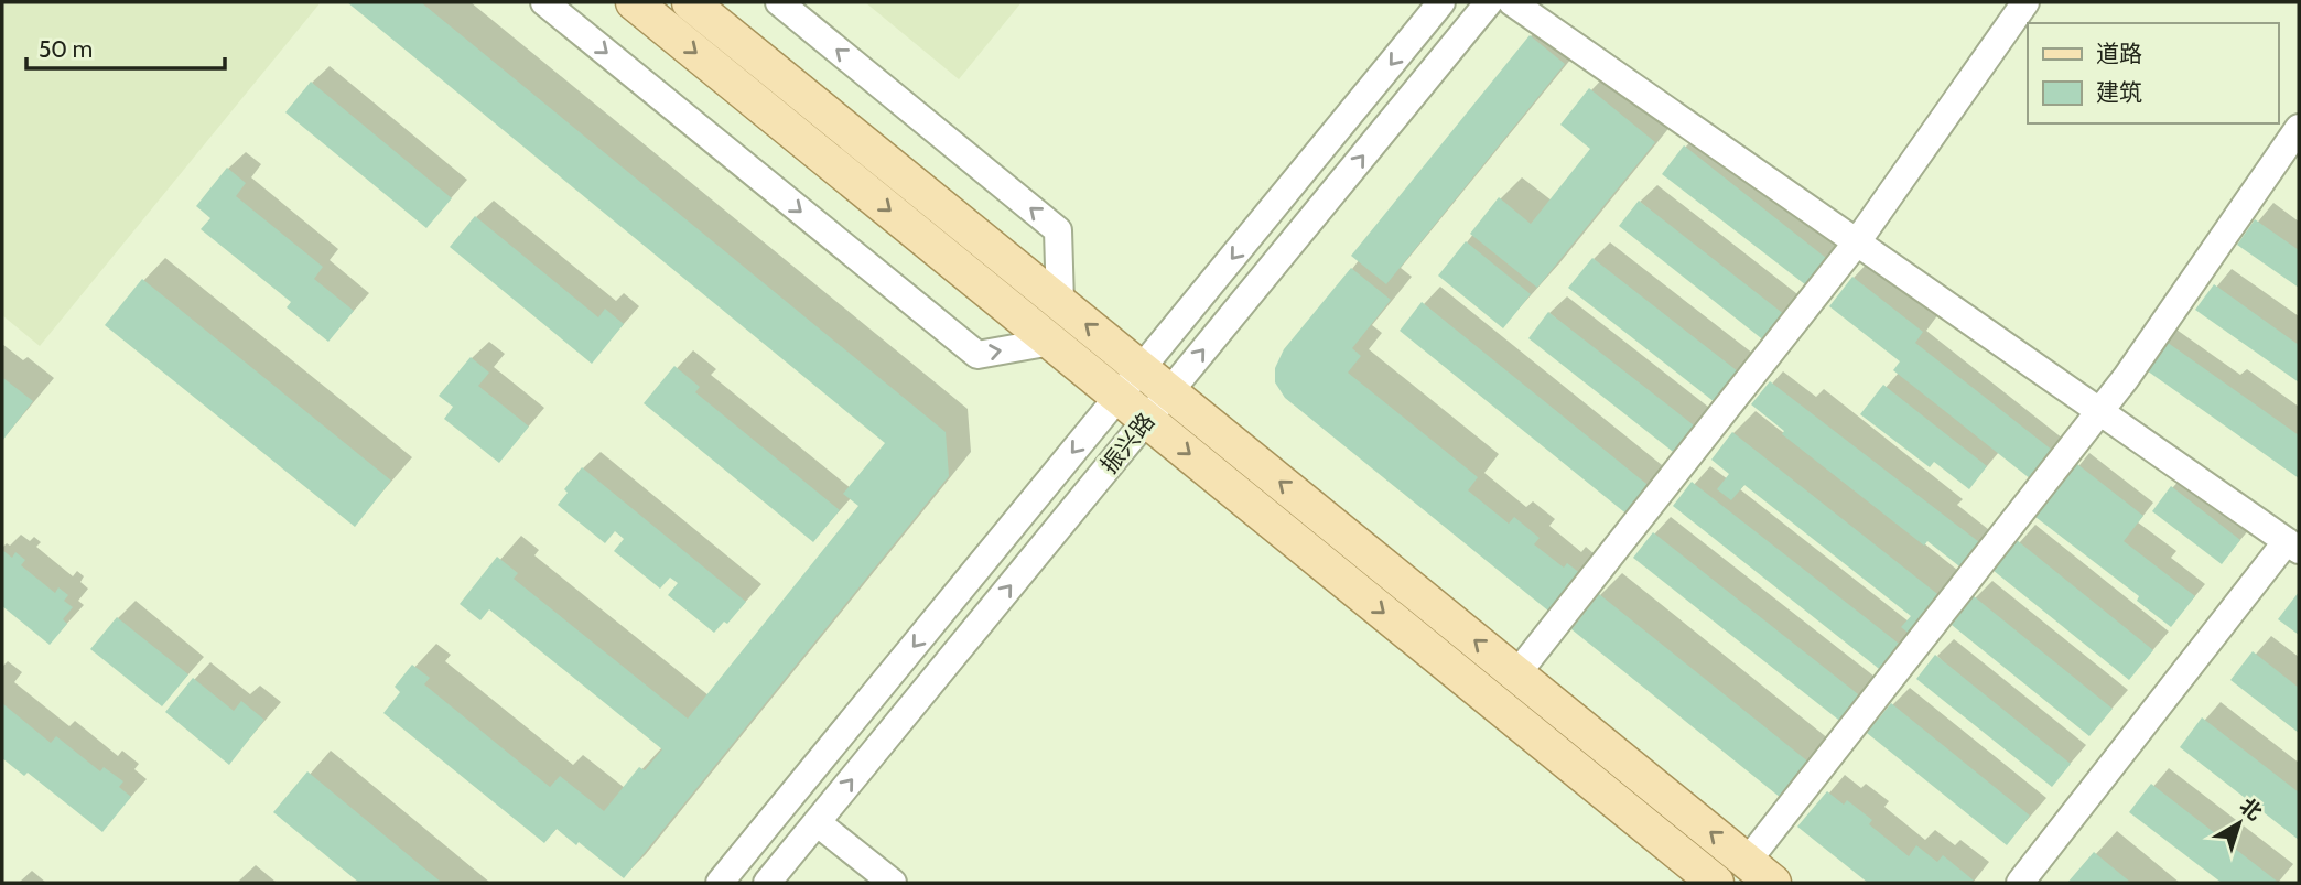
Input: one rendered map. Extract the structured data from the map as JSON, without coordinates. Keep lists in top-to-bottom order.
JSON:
{
  "streets": {
    "street": ["振兴路"]
  },
  "legend": ["道路", "建筑"],
  "scale_bar": "50 m",
  "north": "top right"
}
